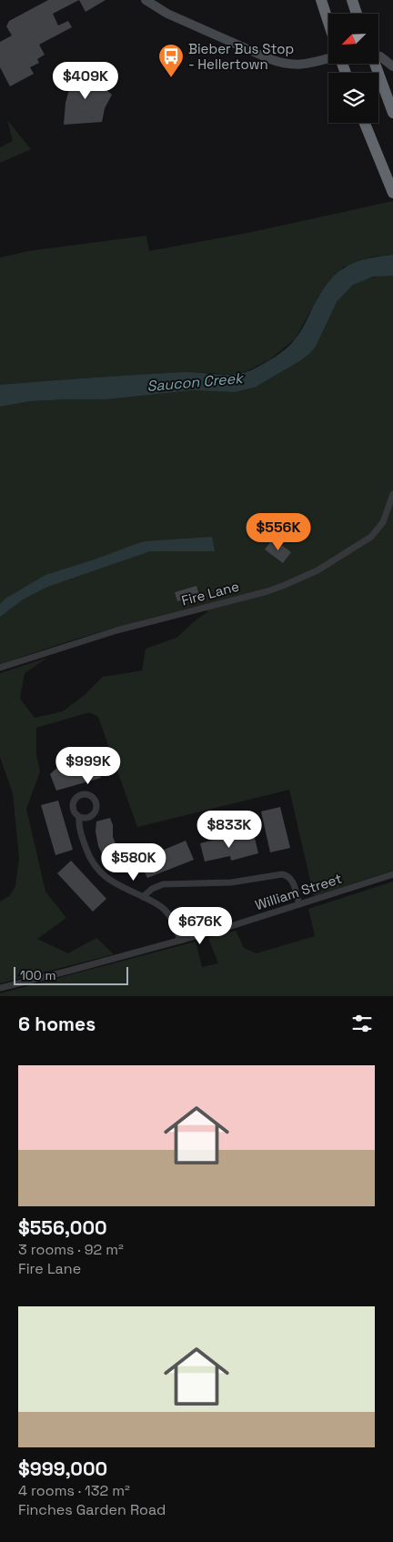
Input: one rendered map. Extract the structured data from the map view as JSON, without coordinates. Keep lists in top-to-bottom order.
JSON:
{
  "streets": {
    "street": ["Fire Lane", "William Street"]
  },
  "water": ["Saucon Creek"],
  "places": {
    "bus stop": ["Bieber Bus Stop - Hellertown"]
  },
  "scale_bar": "100 m",
  "north": "bottom left",
  "page": {
    "price": [
      "$409K",
      "$556K",
      "$999K",
      "$833K",
      "$580K",
      "$676K"
    ],
    "scale": "100 m",
    "heading": "6 homes",
    "list": [
      {
        "name": "$556,000",
        "note": "3 rooms · 92 m² · Fire Lane"
      },
      {
        "name": "$999,000",
        "note": "4 rooms · 132 m² · Finches Garden Road"
      }
    ]
  }
}
